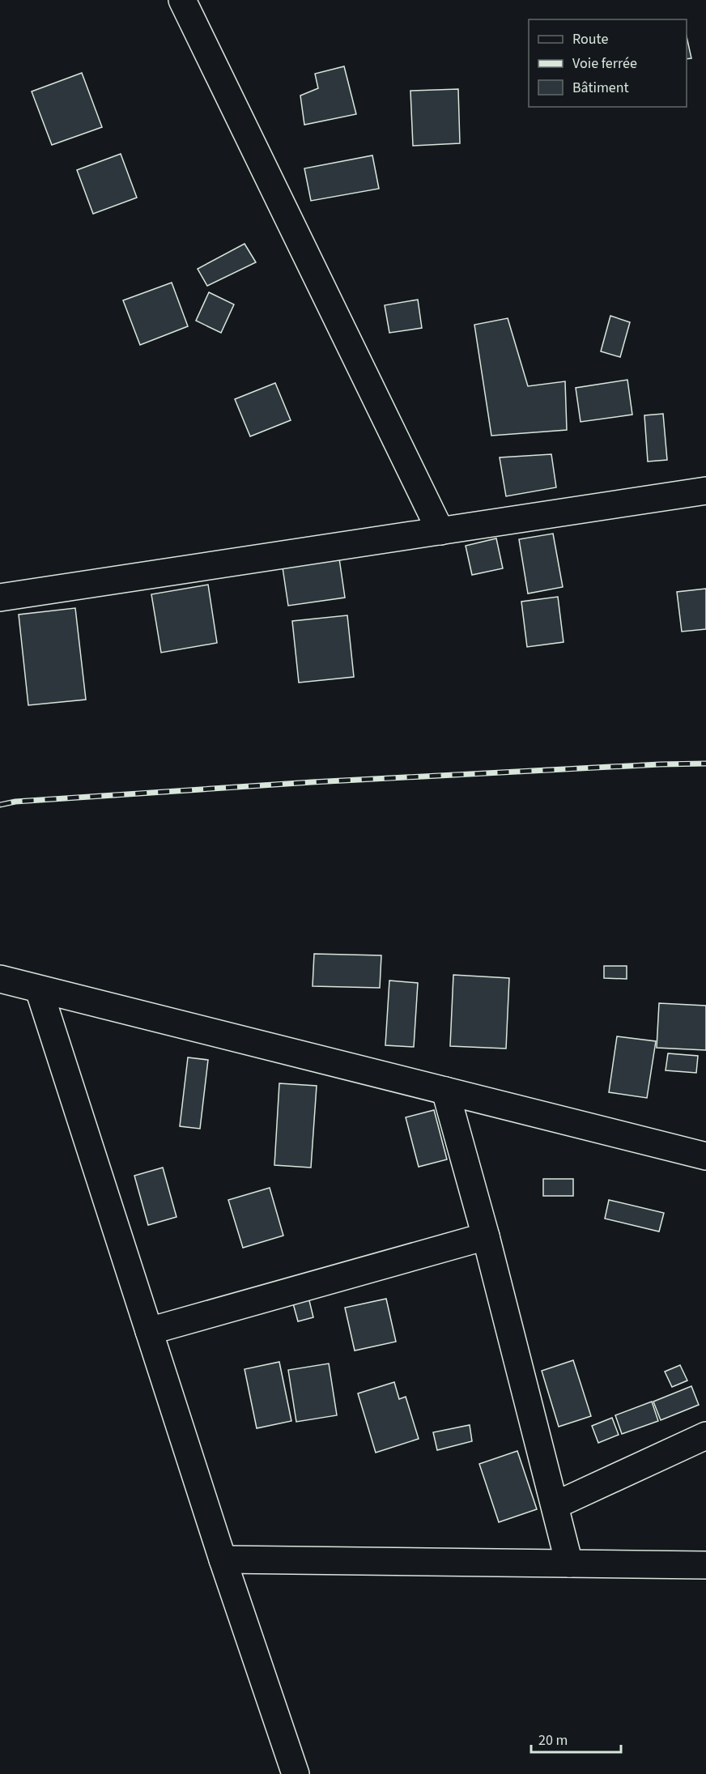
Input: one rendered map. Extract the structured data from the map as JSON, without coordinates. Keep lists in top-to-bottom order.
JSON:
{
  "legend": ["Route", "Voie ferrée", "Bâtiment"],
  "scale_bar": "20 m"
}
